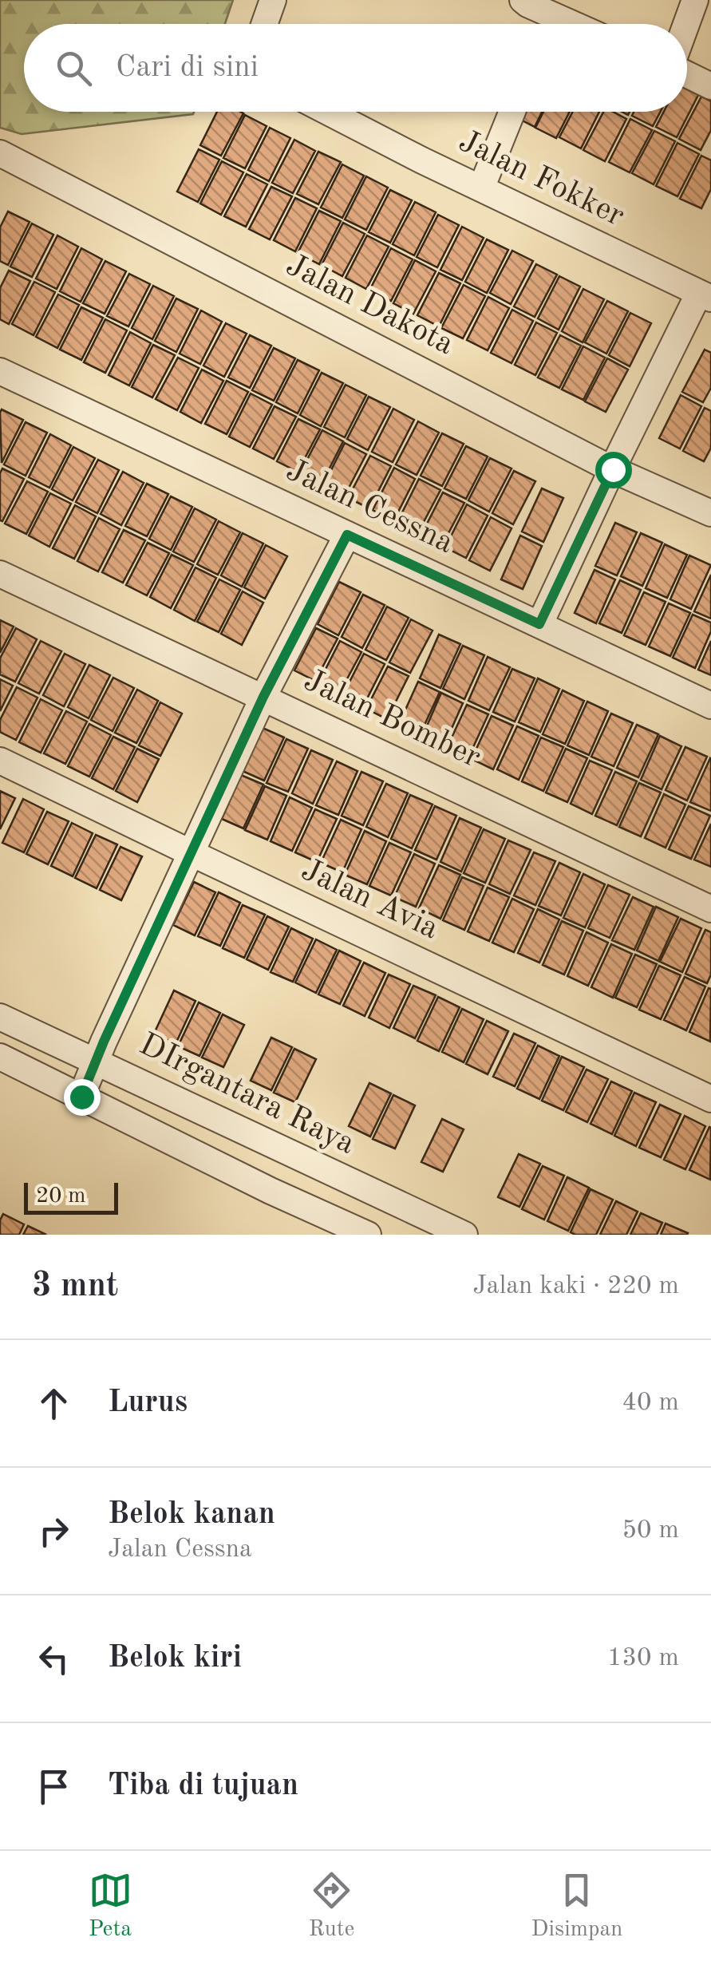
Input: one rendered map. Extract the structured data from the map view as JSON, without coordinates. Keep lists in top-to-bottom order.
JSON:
{
  "streets": {
    "street": [
      "Jalan Fokker",
      "Jalan Dakota",
      "Jalan Cessna",
      "Jalan Bomber",
      "Jalan Avia",
      "DIrgantara Raya"
    ]
  },
  "scale_bar": "20 m",
  "page": {
    "search": "Cari di sini",
    "scale": "20 m",
    "heading": ["3 mnt", "Jalan kaki · 220 m"],
    "list": [
      ["Lurus", "40 m"],
      ["Belok kanan", "Jalan Cessna", "50 m"],
      ["Belok kiri", "130 m"],
      "Tiba di tujuan"
    ],
    "nav": ["Peta", "Rute", "Disimpan"]
  }
}
